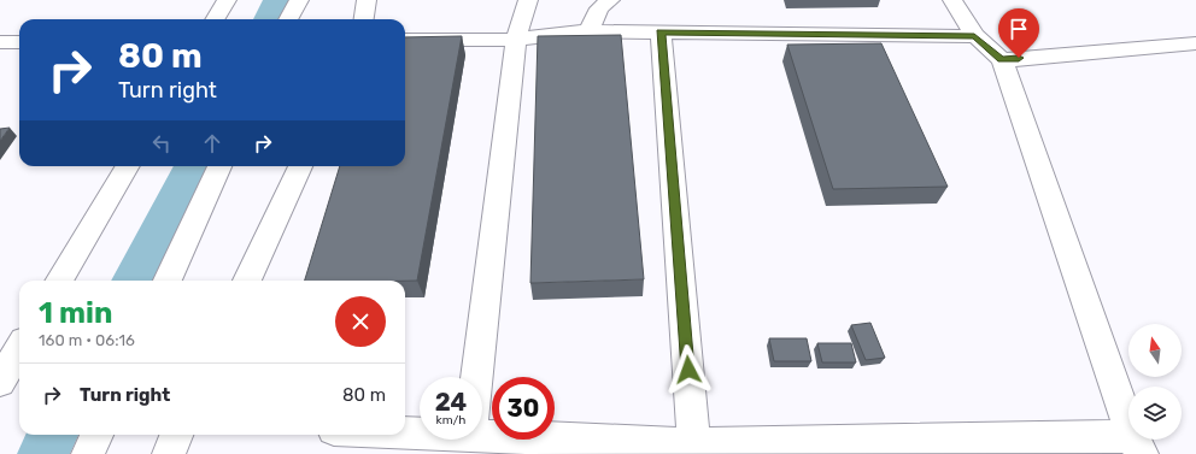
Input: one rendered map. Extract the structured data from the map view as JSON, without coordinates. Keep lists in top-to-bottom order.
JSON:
{
  "north": "top",
  "page": {
    "turn": ["80 m", "Turn right"],
    "heading": ["1 min", "160 m · 06:16"],
    "list": [
      {
        "name": "Turn right",
        "value": "80 m"
      }
    ],
    "speed": "24 km/h",
    "limit": "30"
  }
}
